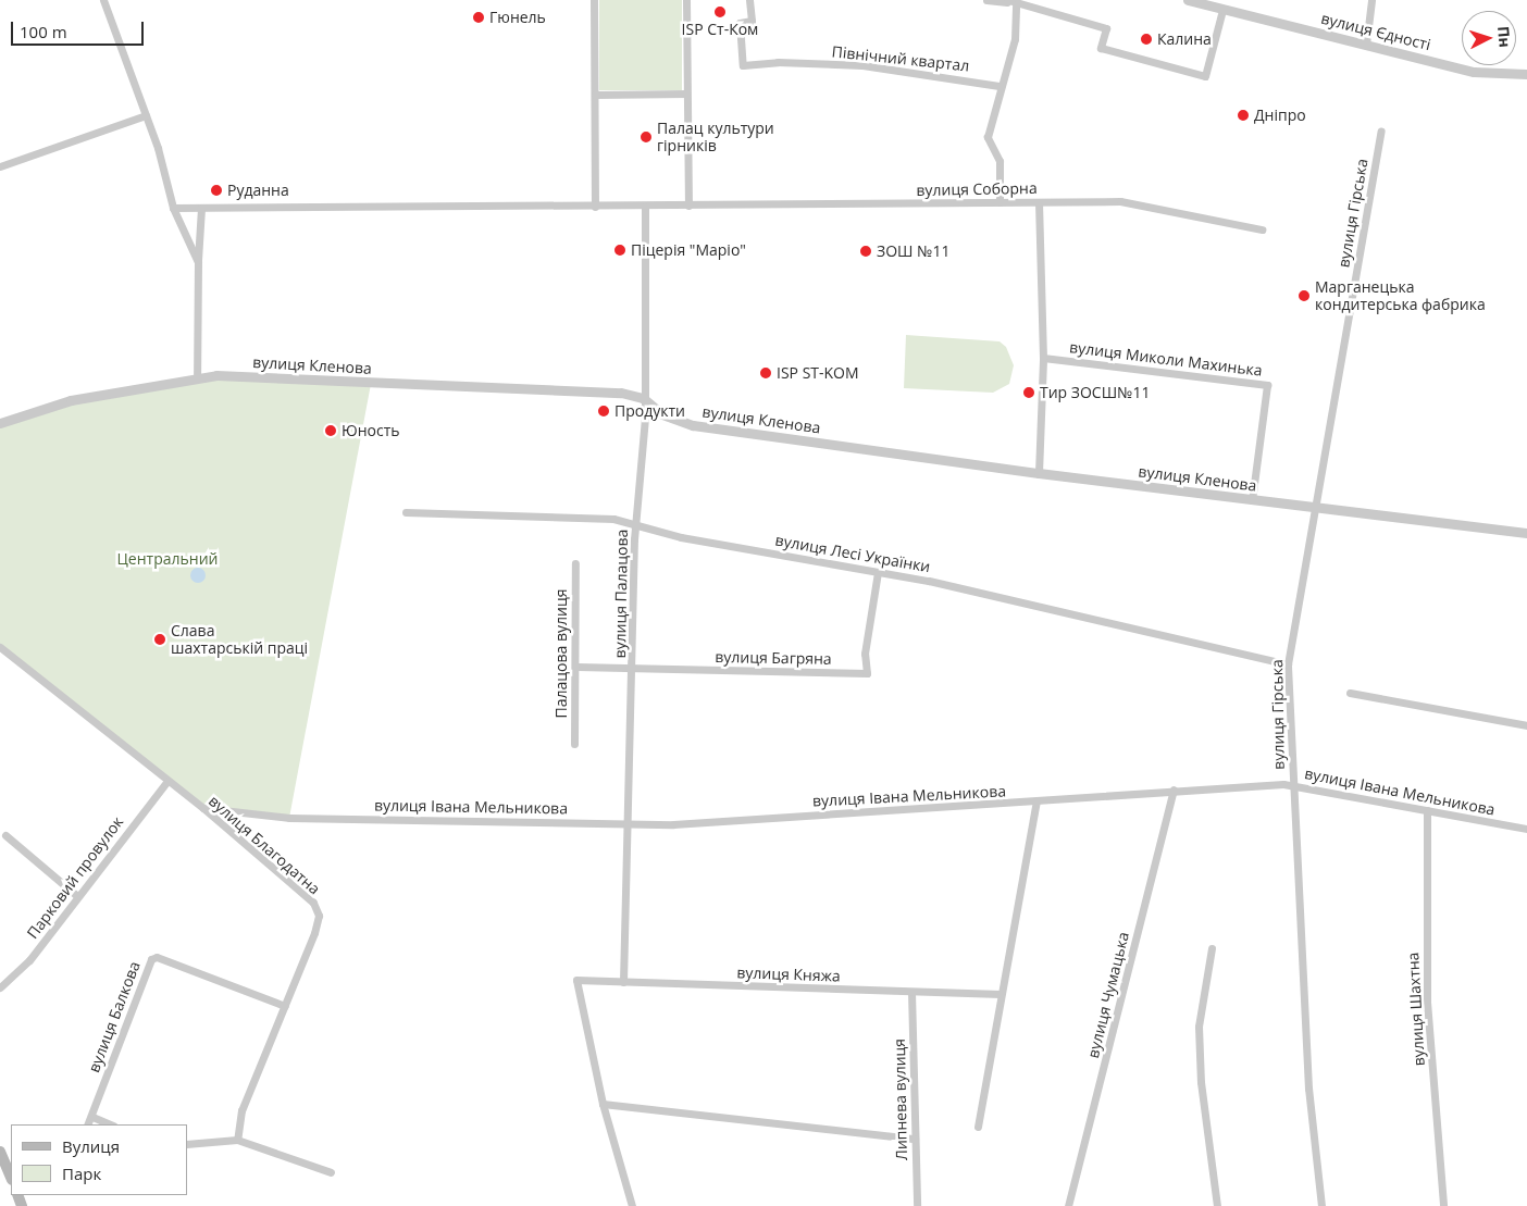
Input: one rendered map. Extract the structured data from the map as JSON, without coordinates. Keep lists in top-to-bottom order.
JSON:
{
  "streets": {
    "street": [
      "вулиця Єдності",
      "Північний квартал",
      "вулиця Соборна",
      "вулиця Гірська",
      "вулиця Миколи Махинька",
      "вулиця Кленова",
      "вулиця Лесі Українки",
      "вулиця Палацова",
      "Палацова вулиця",
      "вулиця Багряна",
      "вулиця Івана Мельникова",
      "вулиця Благодатна",
      "Парковий провулок",
      "вулиця Княжа",
      "вулиця Чумацька",
      "вулиця Шахтна",
      "вулиця Балкова",
      "Липнева вулиця"
    ]
  },
  "crossings": [
    ["вулиця Соборна", "вулиця Палацова"],
    ["вулиця Гірська", "вулиця Кленова"],
    ["вулиця Гірська", "вулиця Лесі Українки"],
    ["вулиця Гірська", "вулиця Івана Мельникова"],
    ["вулиця Миколи Махинька", "вулиця Кленова"],
    ["вулиця Кленова", "вулиця Палацова"],
    ["вулиця Лесі Українки", "вулиця Палацова"],
    ["вулиця Лесі Українки", "вулиця Багряна"],
    ["вулиця Палацова", "вулиця Багряна"],
    ["вулиця Палацова", "вулиця Івана Мельникова"],
    ["вулиця Палацова", "вулиця Княжа"],
    ["Палацова вулиця", "вулиця Багряна"],
    ["вулиця Івана Мельникова", "вулиця Благодатна"],
    ["вулиця Івана Мельникова", "вулиця Чумацька"],
    ["вулиця Івана Мельникова", "вулиця Шахтна"],
    ["вулиця Благодатна", "Парковий провулок"],
    ["вулиця Благодатна", "вулиця Балкова"],
    ["вулиця Княжа", "Липнева вулиця"]
  ],
  "parks": ["Центральний"],
  "places": [
    "ISP Ст-Ком",
    "Гюнель",
    "Калина",
    "Дніпро",
    "Палац культури гірників",
    "Руданна",
    "Піцерія \"Маріо\"",
    "ЗОШ №11",
    "Марганецька кондитерська фабрика",
    "ISP ST-KOM",
    "Тир ЗОСШ№11",
    "Продукти",
    "Юность",
    "Слава шахтарській праці"
  ],
  "legend": ["Вулиця", "Парк"],
  "scale_bar": "100 m",
  "north": "right"
}
